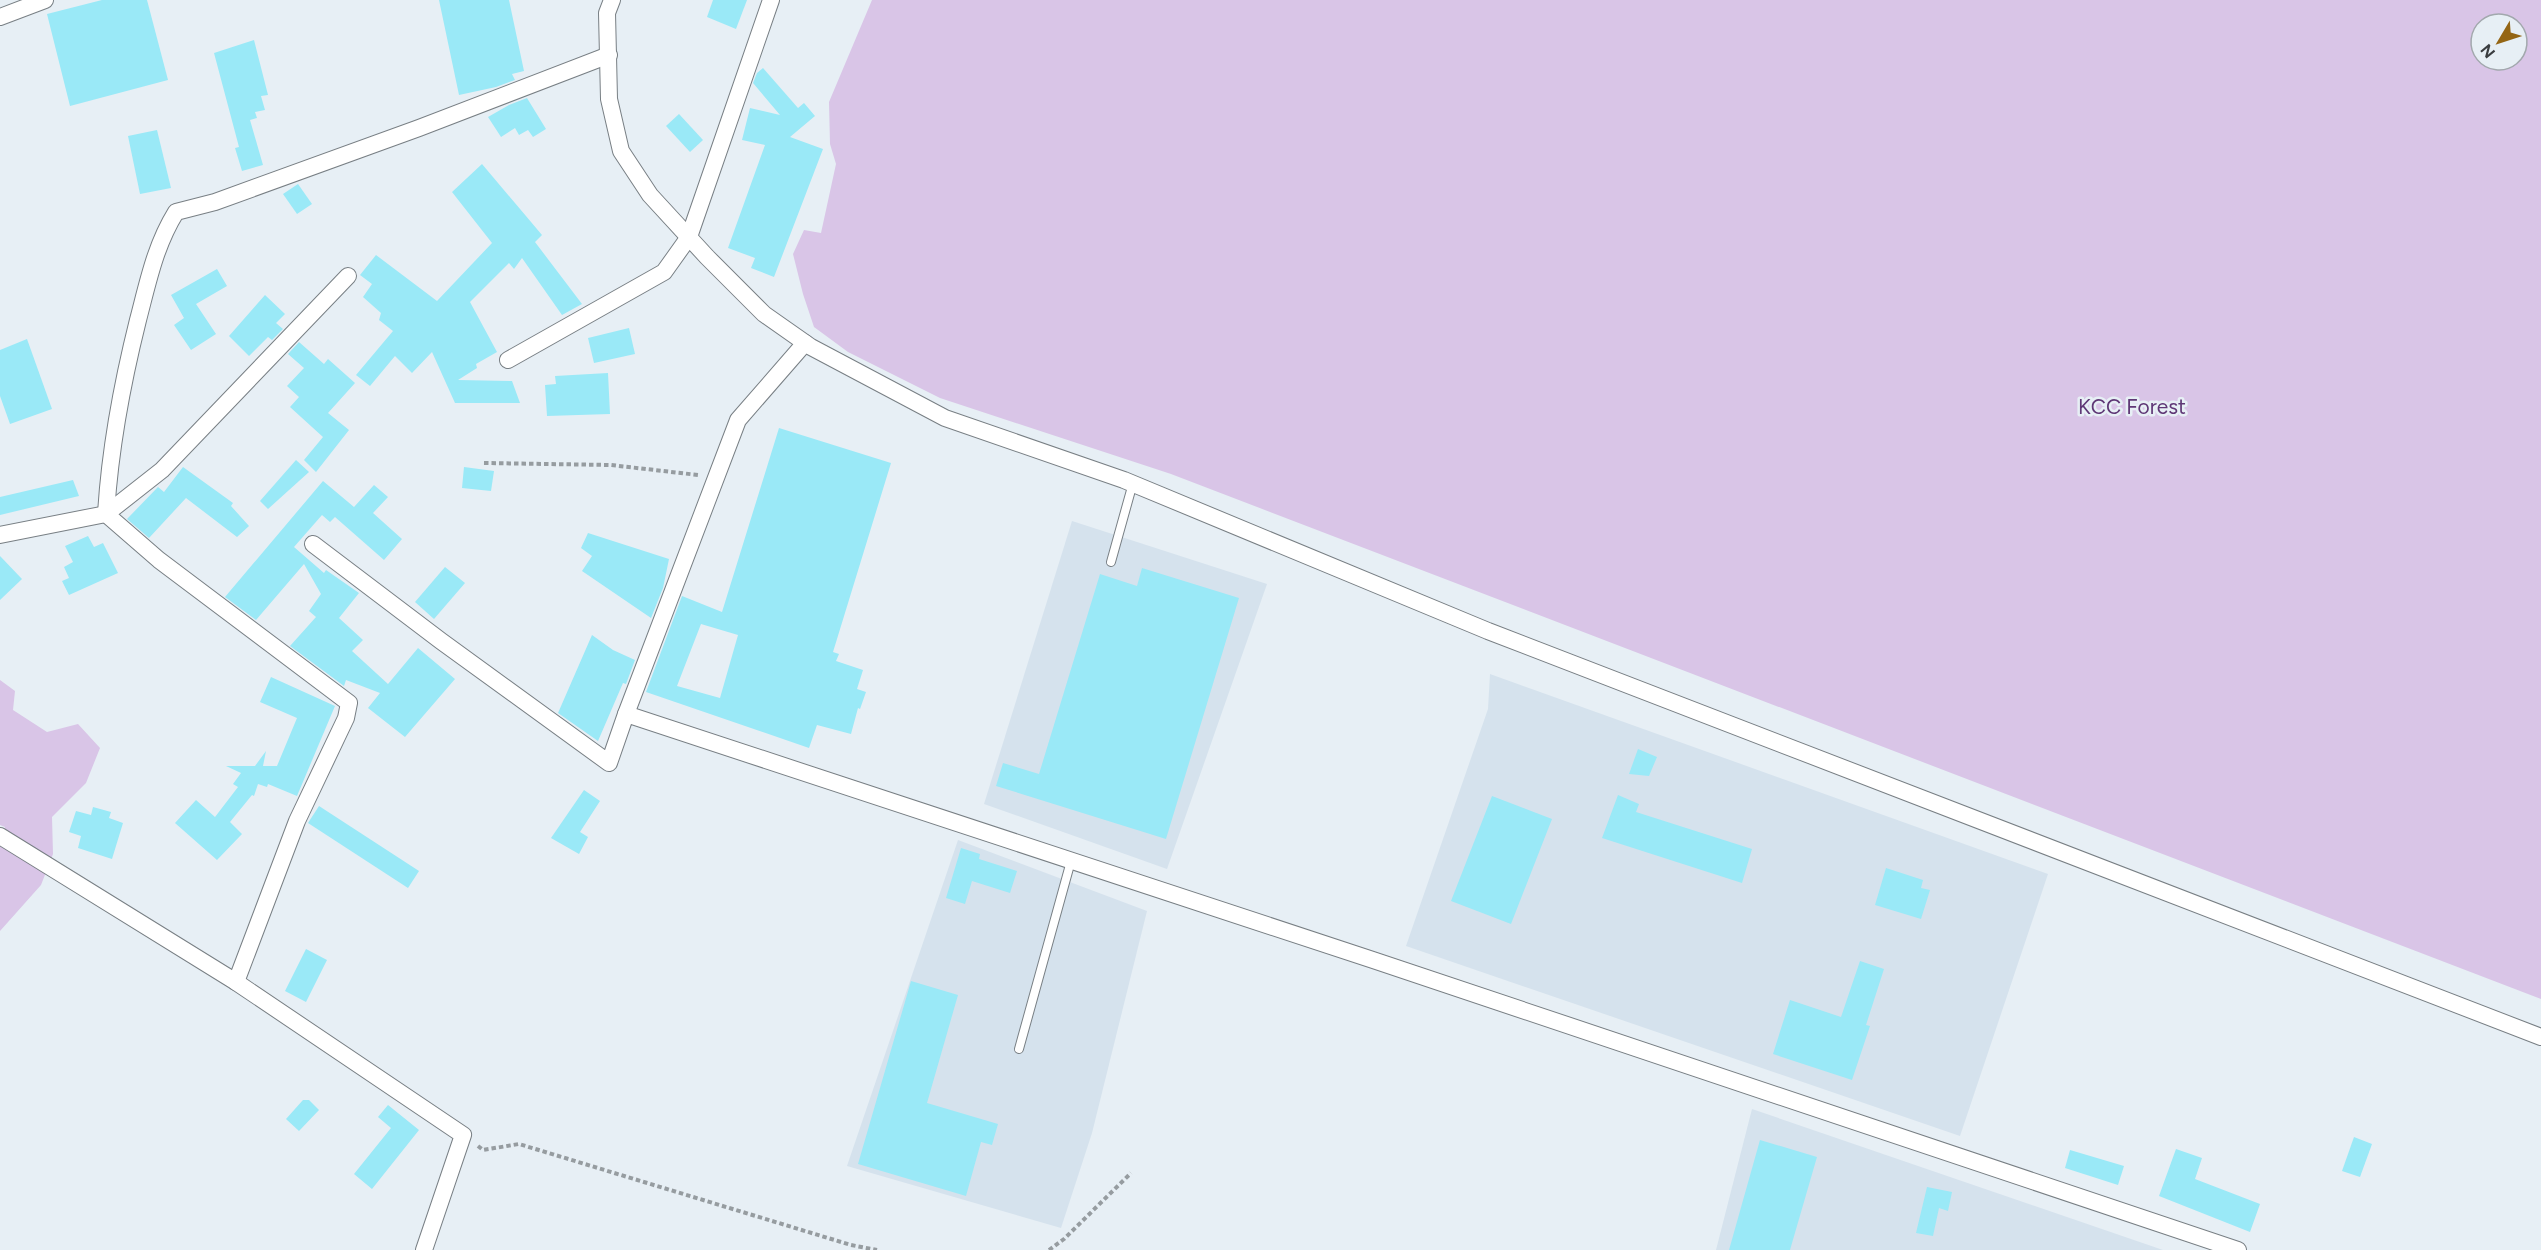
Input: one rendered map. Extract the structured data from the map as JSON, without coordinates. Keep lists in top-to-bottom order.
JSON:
{
  "parks": ["KCC Forest"],
  "north": "bottom left"
}
